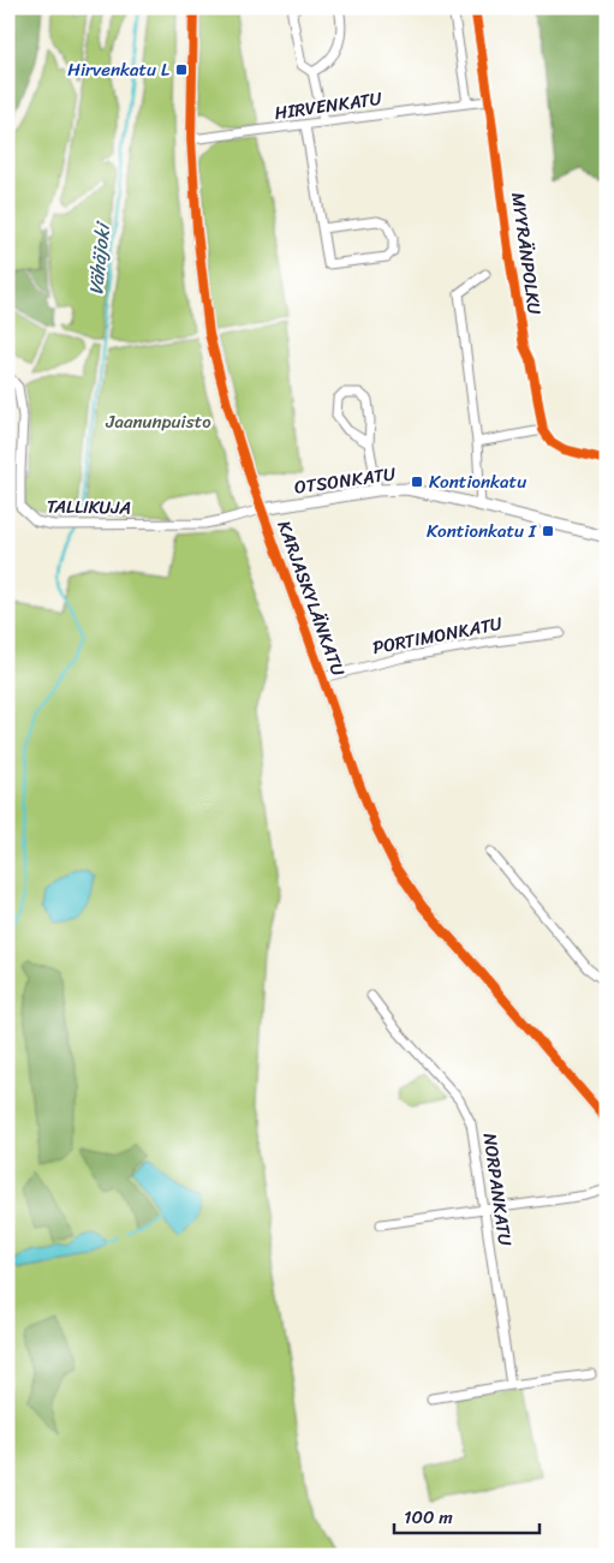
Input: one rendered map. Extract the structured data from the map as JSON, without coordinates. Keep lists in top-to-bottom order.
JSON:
{
  "streets": {
    "street": [
      "HIRVENKATU",
      "OTSONKATU",
      "TALLIKUJA",
      "KARJASKYLÄNKATU",
      "PORTIMONKATU",
      "NORPANKATU"
    ],
    "cycle path": ["MYYRÄNPOLKU"]
  },
  "crossings": [
    ["HIRVENKATU", "KARJASKYLÄNKATU"],
    ["OTSONKATU", "TALLIKUJA"],
    ["OTSONKATU", "KARJASKYLÄNKATU"],
    ["TALLIKUJA", "KARJASKYLÄNKATU"],
    ["KARJASKYLÄNKATU", "PORTIMONKATU"]
  ],
  "water": ["Vähäjoki"],
  "parks": ["Jaanunpuisto"],
  "places": {
    "transit": ["Hirvenkatu L", "Kontionkatu", "Kontionkatu I"]
  },
  "scale_bar": "100 m"
}
